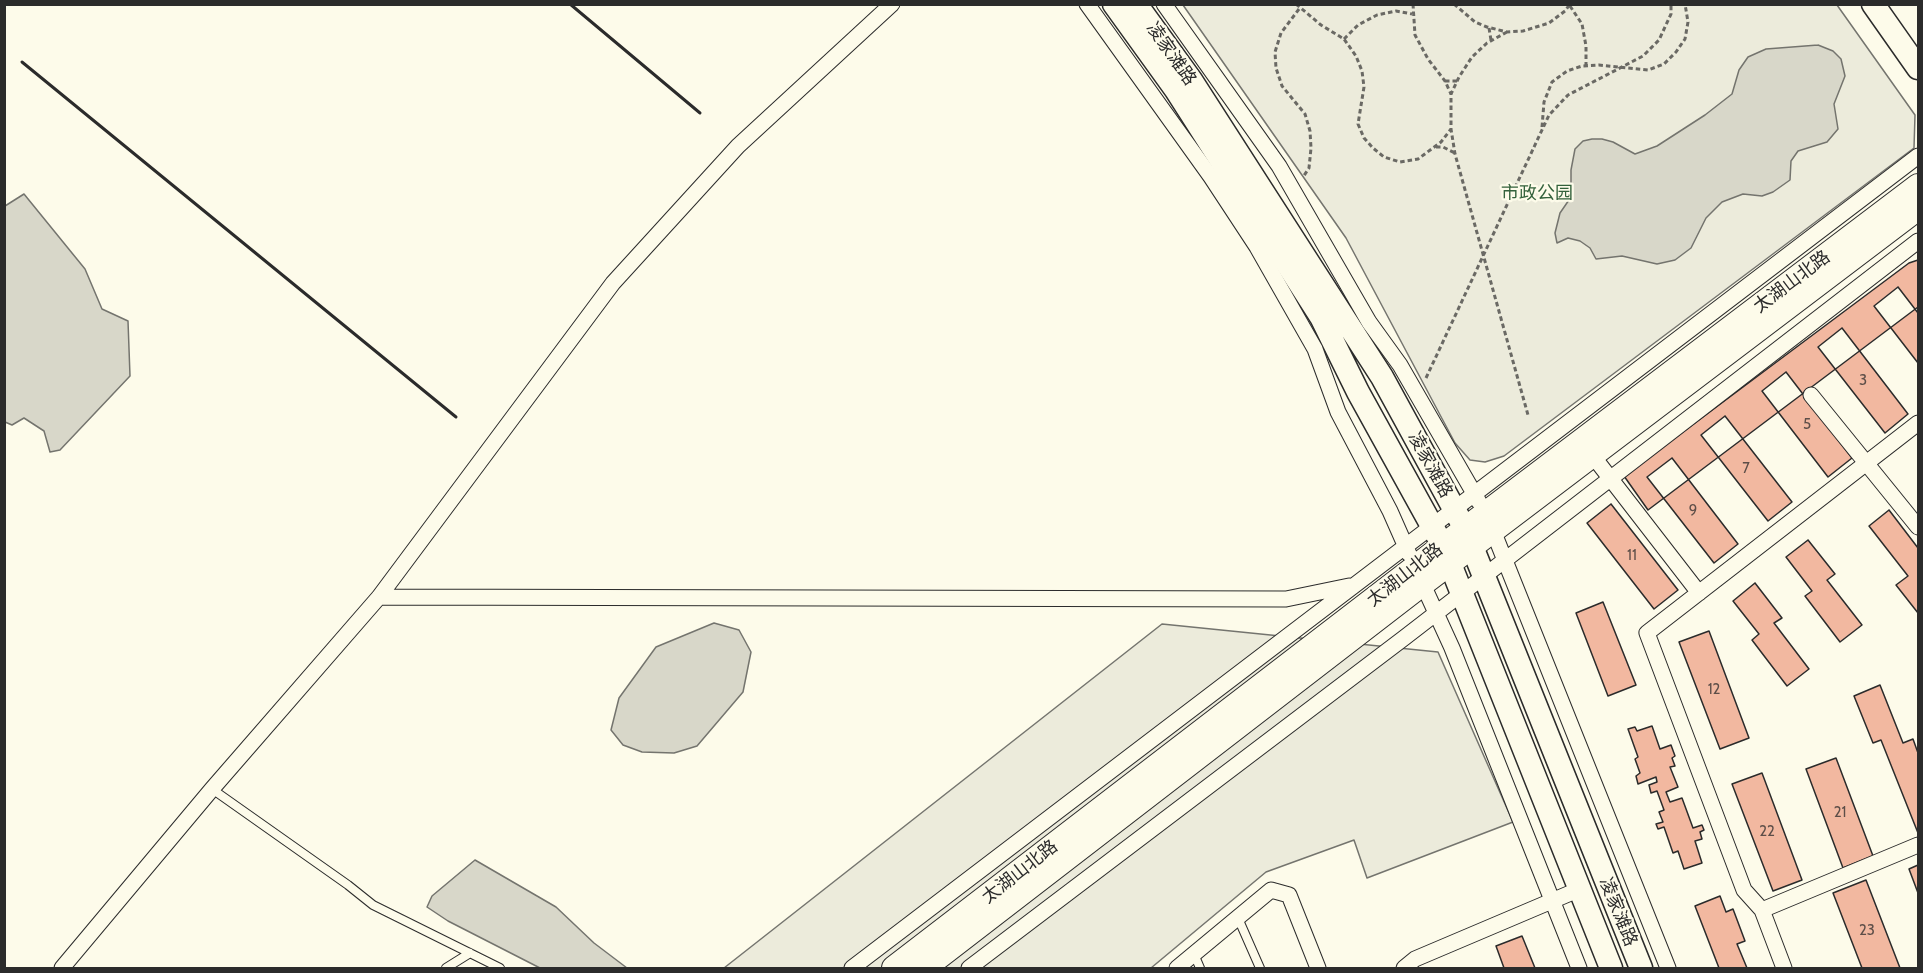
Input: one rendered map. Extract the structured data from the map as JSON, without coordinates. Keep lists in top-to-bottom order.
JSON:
{
  "streets": {
    "main road": ["凌家滩路", "太湖山北路"]
  },
  "crossings": [
    ["凌家滩路", "太湖山北路"]
  ],
  "parks": ["市政公园"],
  "house_numbers": [
    "3",
    "5",
    "7",
    "9",
    "11",
    "12",
    "21",
    "22",
    "23"
  ]
}
